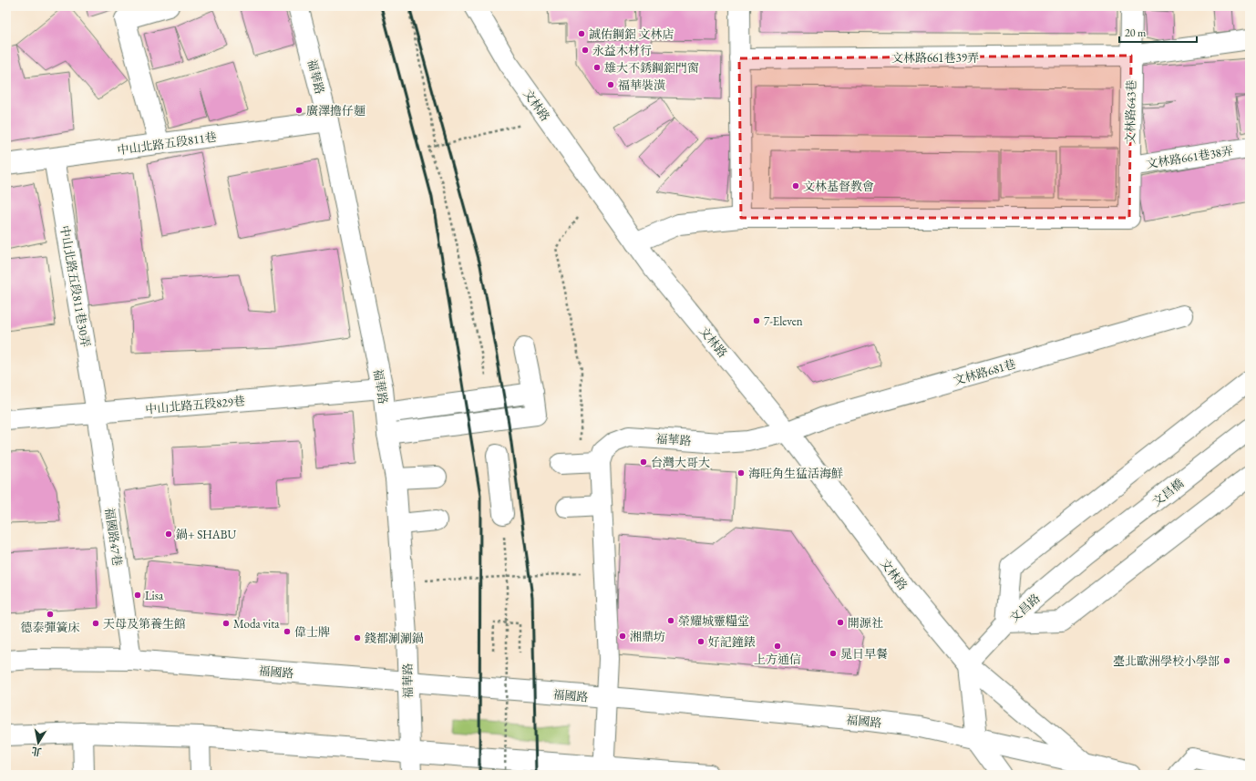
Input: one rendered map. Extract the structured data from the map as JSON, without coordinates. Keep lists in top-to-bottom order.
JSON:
{
  "streets": {
    "street": [
      "文林路661巷39弄",
      "福華路",
      "文林路",
      "文林路643巷",
      "中山北路五段811巷",
      "文林路661巷38弄",
      "中山北路五段811巷30弄",
      "文林路681巷",
      "中山北路五段829巷",
      "文昌橋",
      "福國路47巷",
      "文昌路",
      "福國路"
    ]
  },
  "crossings": [
    ["文林路661巷39弄", "文林路643巷"],
    ["福華路", "文林路"],
    ["福華路", "中山北路五段811巷"],
    ["福華路", "文林路681巷"],
    ["福華路", "中山北路五段829巷"],
    ["福華路", "福國路"],
    ["文林路", "文林路681巷"],
    ["文林路", "文昌路"],
    ["文林路", "福國路"],
    ["文林路643巷", "文林路661巷38弄"],
    ["中山北路五段811巷", "中山北路五段811巷30弄"],
    ["中山北路五段811巷30弄", "中山北路五段829巷"],
    ["中山北路五段811巷30弄", "福國路47巷"],
    ["中山北路五段829巷", "福國路47巷"],
    ["文昌橋", "文昌路"],
    ["福國路47巷", "福國路"]
  ],
  "places": [
    "誠佑鋼鋁 文林店",
    "永益木材行",
    "雄大不銹鋼鋁門窗",
    "福華裝潢",
    "廣澤擔仔麵",
    "文林基督教會",
    "7-Eleven",
    "台灣大哥大",
    "海旺角生猛活海鮮",
    "鍋+ SHABU",
    "Lisa",
    "德泰彈簧床",
    "榮耀城靈糧堂",
    "開源社",
    "天母及第養生館",
    "Moda vita",
    "偉士牌",
    "湘鼎坊",
    "錢都涮涮鍋",
    "好記鐘錶",
    "上方通信",
    "晁日早餐",
    "臺北歐洲學校小學部"
  ],
  "scale_bar": "20 m",
  "north": "bottom"
}
